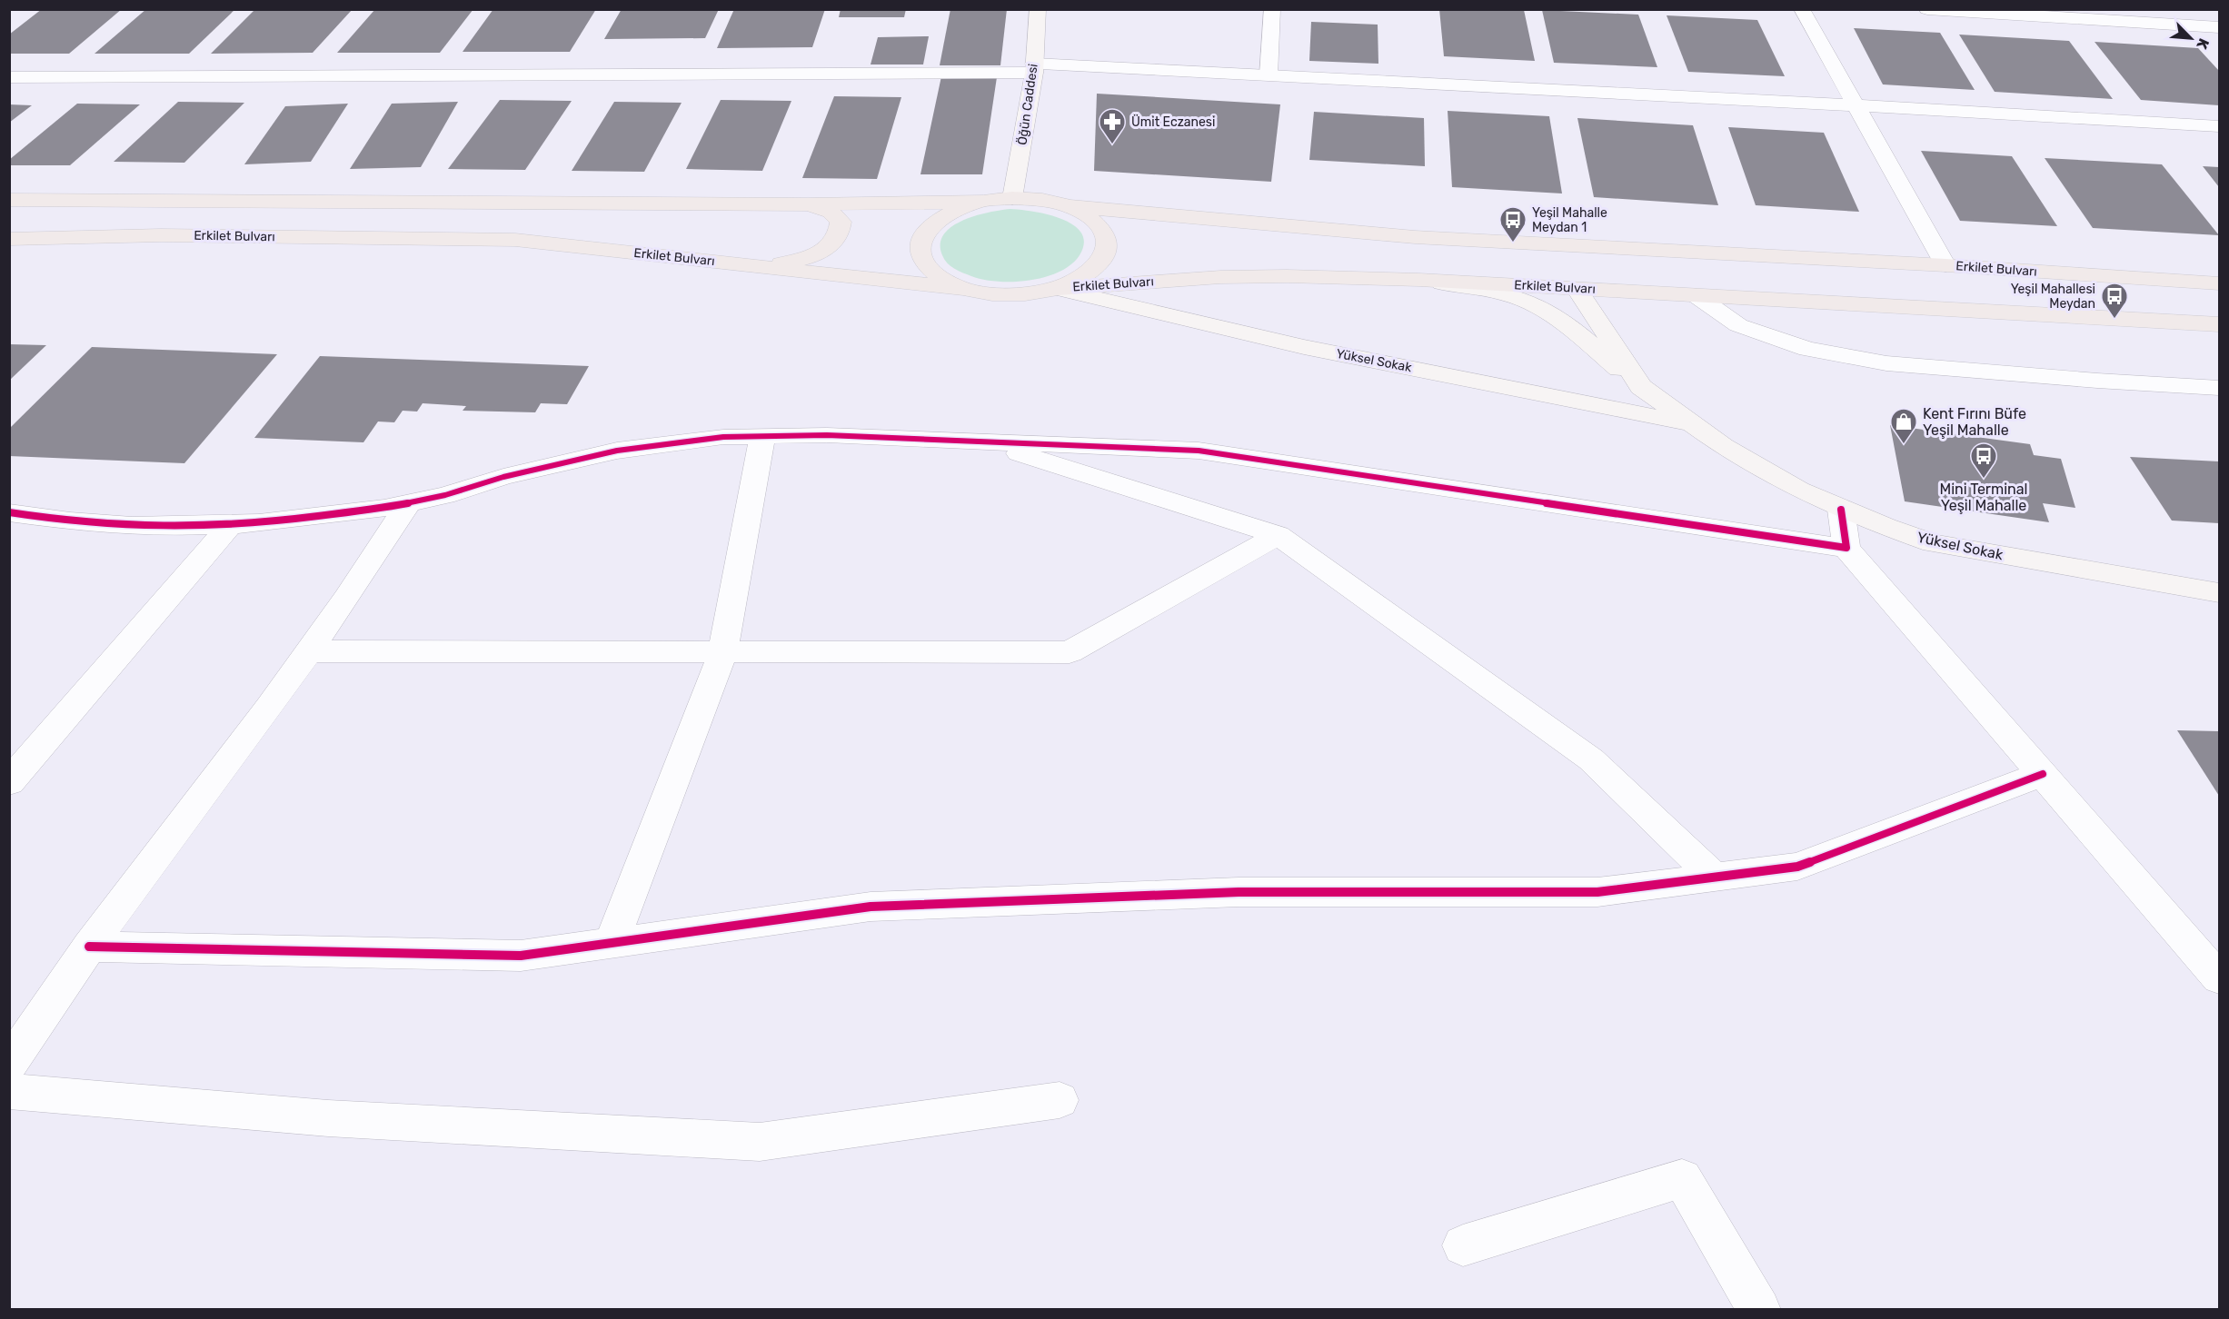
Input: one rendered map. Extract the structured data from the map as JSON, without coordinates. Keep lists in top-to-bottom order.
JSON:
{
  "streets": {
    "main road": ["Erkilet Bulvarı"],
    "street": ["Öğün Caddesi", "Yüksel Sokak"]
  },
  "crossings": [
    ["Öğün Caddesi", "Erkilet Bulvarı"],
    ["Erkilet Bulvarı", "Yüksel Sokak"]
  ],
  "places": {
    "pharmacy": ["Ümit Eczanesi"],
    "bus stop": ["Yeşil Mahalle Meydan 1", "Yeşil Mahallesi Meydan", "Mini Terminal Yeşil Mahalle"],
    "shop": ["Kent Fırını Büfe Yeşil Mahalle"]
  },
  "north": "bottom right"
}
